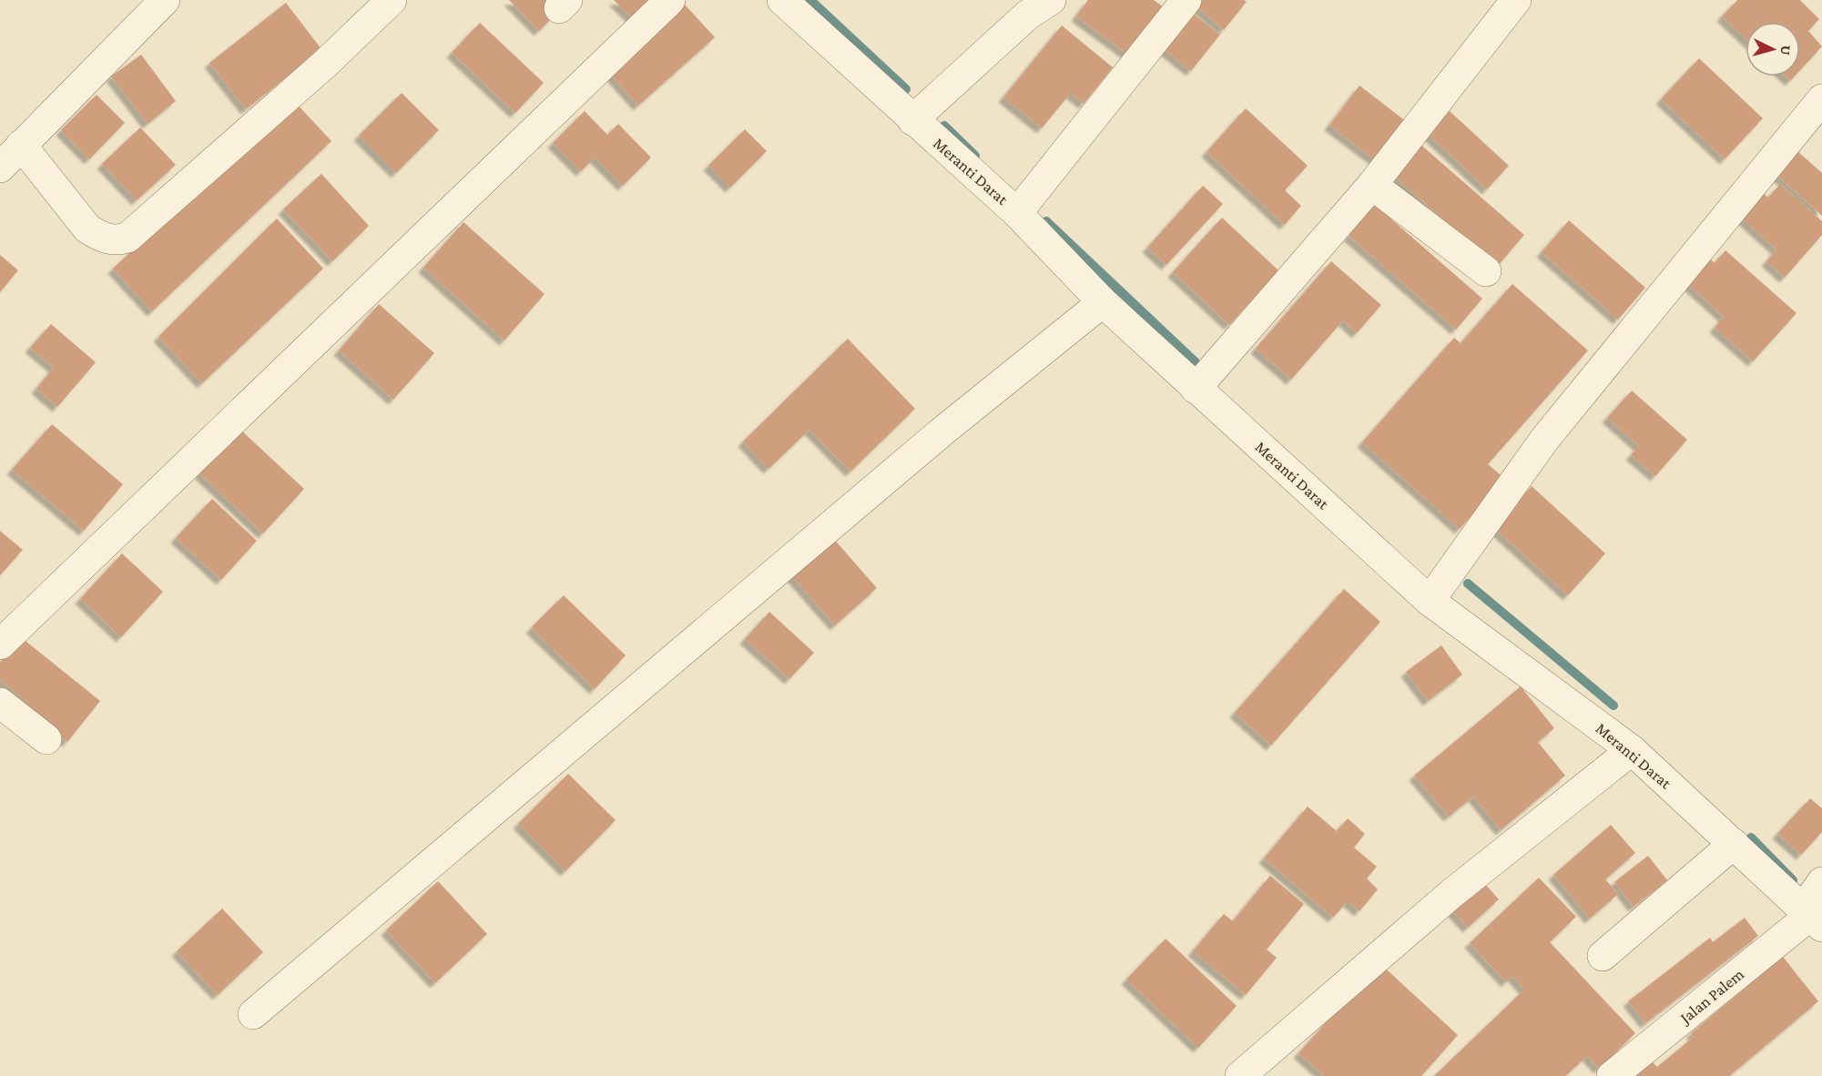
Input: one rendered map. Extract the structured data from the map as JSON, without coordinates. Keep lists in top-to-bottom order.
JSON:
{
  "streets": {
    "street": ["Meranti Darat", "Jalan Palem"]
  },
  "crossings": [
    ["Meranti Darat", "Jalan Palem"]
  ],
  "north": "right"
}
